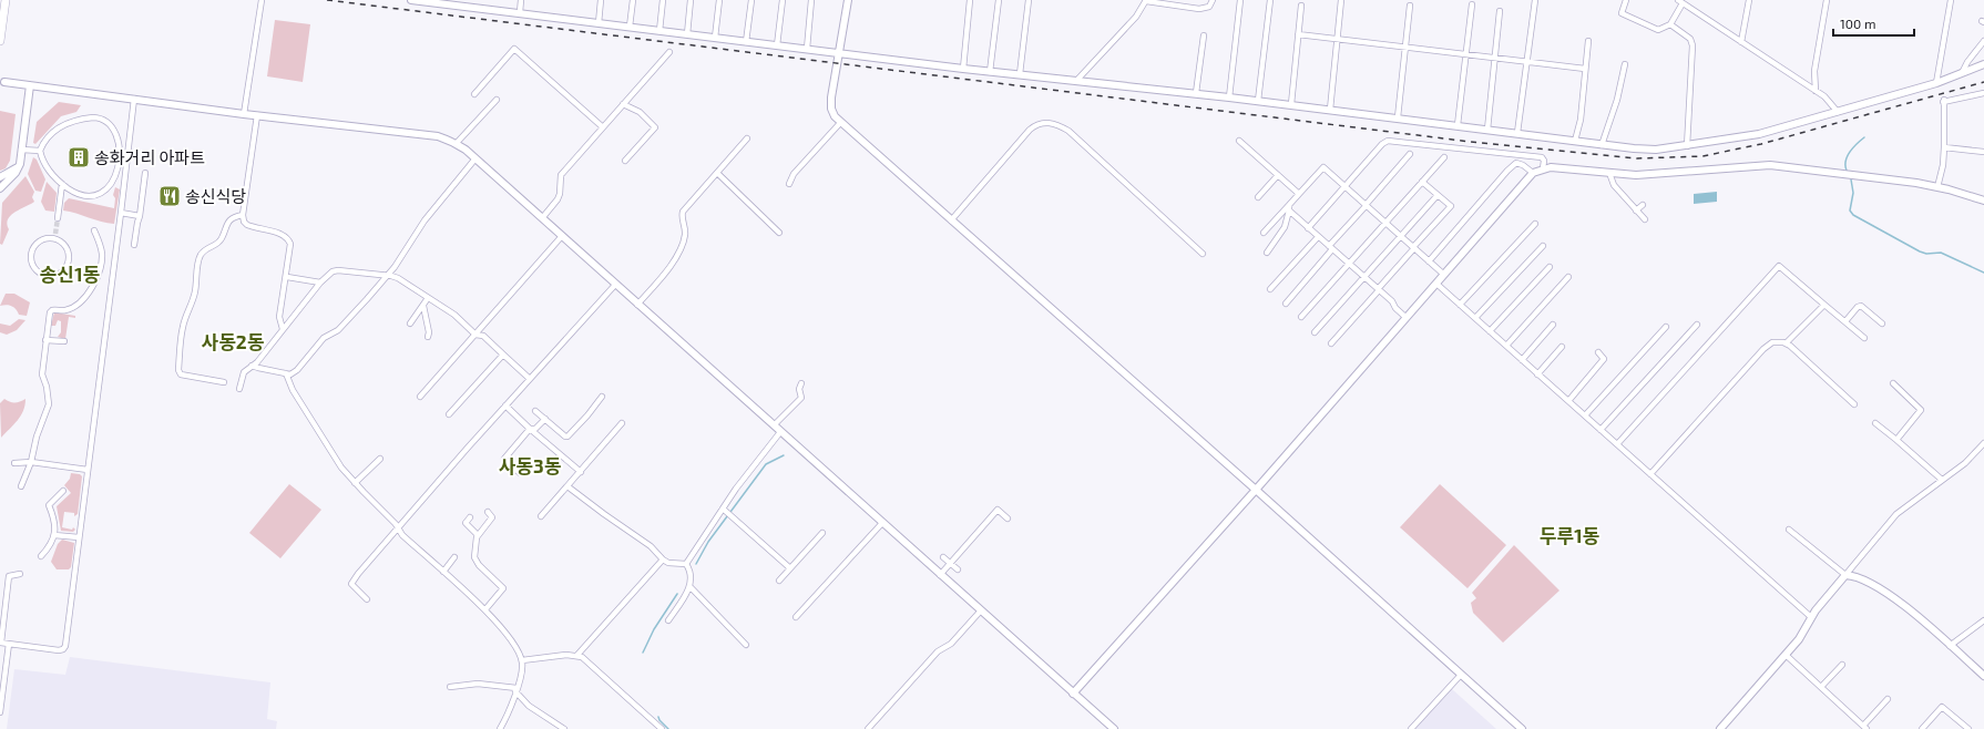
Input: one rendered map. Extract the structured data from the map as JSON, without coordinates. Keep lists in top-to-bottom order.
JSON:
{
  "districts": [
    "송신1동",
    "사동2동",
    "사동3동",
    "두루1동"
  ],
  "places": {
    "building": ["송화거리 아파트"],
    "restaurant": ["송신식당"]
  },
  "scale_bar": "100 m"
}
